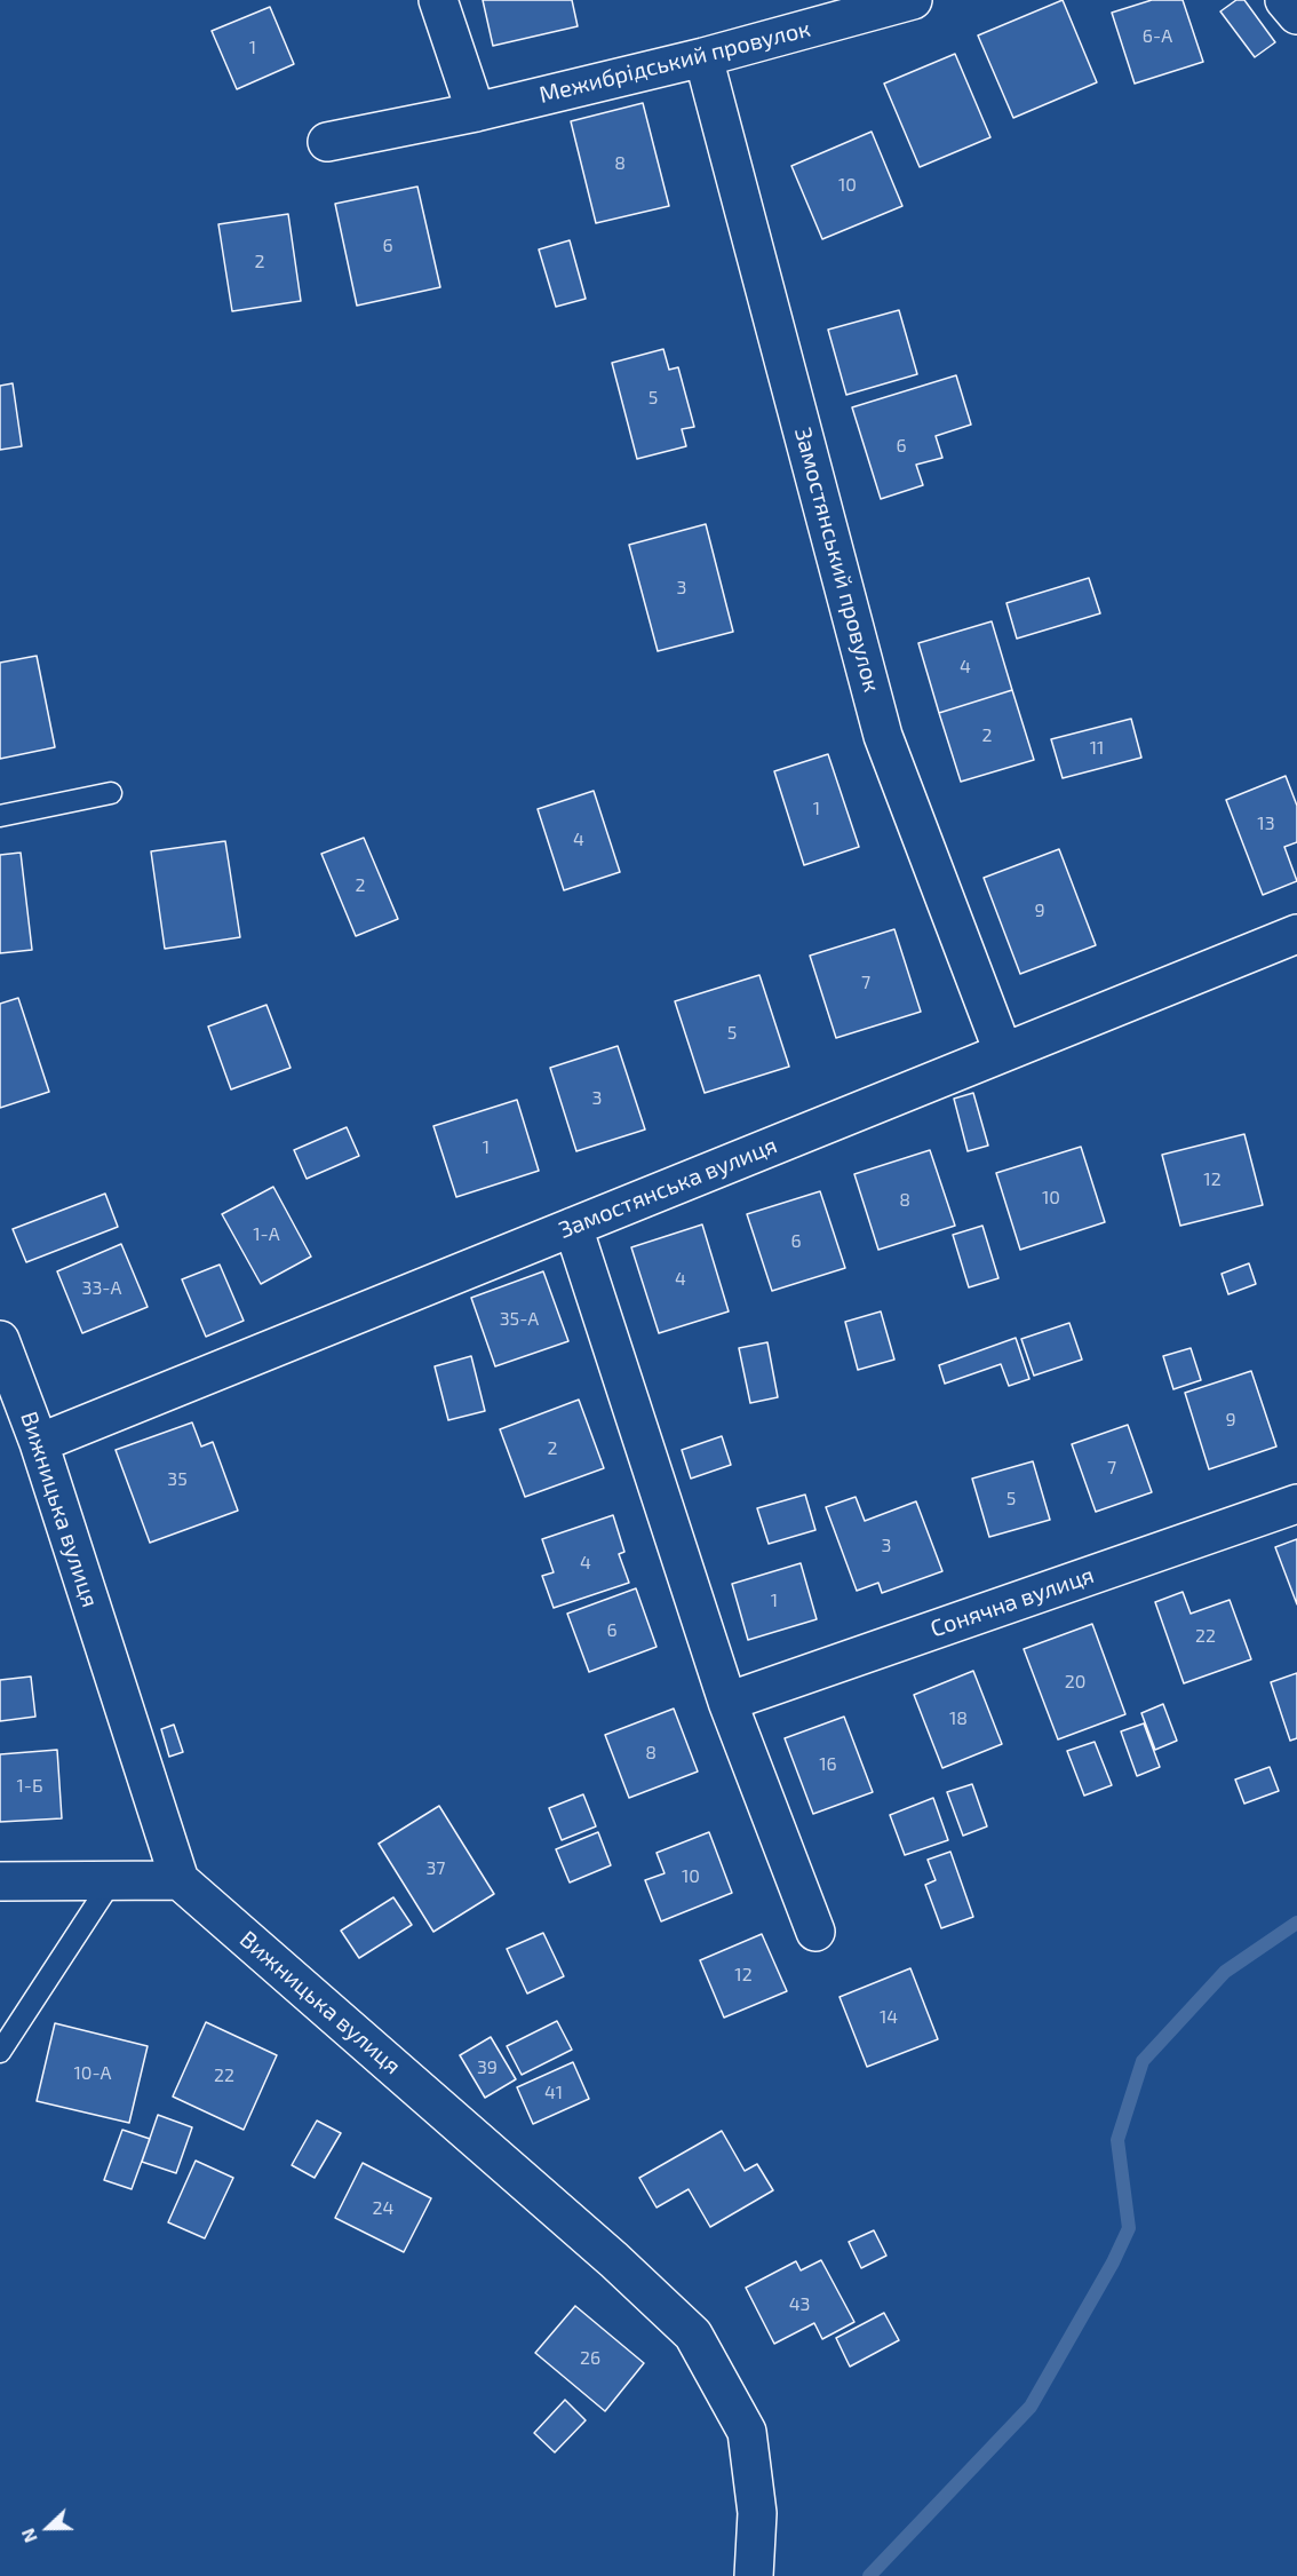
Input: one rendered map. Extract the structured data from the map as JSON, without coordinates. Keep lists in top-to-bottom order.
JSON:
{
  "streets": {
    "street": [
      "Межибрідський провулок",
      "Замостянський провулок",
      "Замостянська вулиця",
      "Вижницька вулиця",
      "Сонячна вулиця"
    ]
  },
  "crossings": [
    ["Межибрідський провулок", "Замостянський провулок"],
    ["Замостянський провулок", "Замостянська вулиця"],
    ["Замостянська вулиця", "Вижницька вулиця"]
  ],
  "house_numbers": [
    "6-А",
    "1",
    "8",
    "10",
    "6",
    "2",
    "5",
    "6",
    "3",
    "4",
    "2",
    "11",
    "1",
    "13",
    "4",
    "2",
    "9",
    "7",
    "5",
    "3",
    "1",
    "12",
    "10",
    "8",
    "1-А",
    "6",
    "4",
    "33-А",
    "35-А",
    "9",
    "2",
    "7",
    "35",
    "5",
    "3",
    "4",
    "1",
    "6",
    "22",
    "20",
    "18",
    "8",
    "16",
    "1-Б",
    "37",
    "10",
    "12",
    "14",
    "39",
    "10-А",
    "22",
    "41",
    "24",
    "43",
    "26"
  ],
  "north": "left"
}
